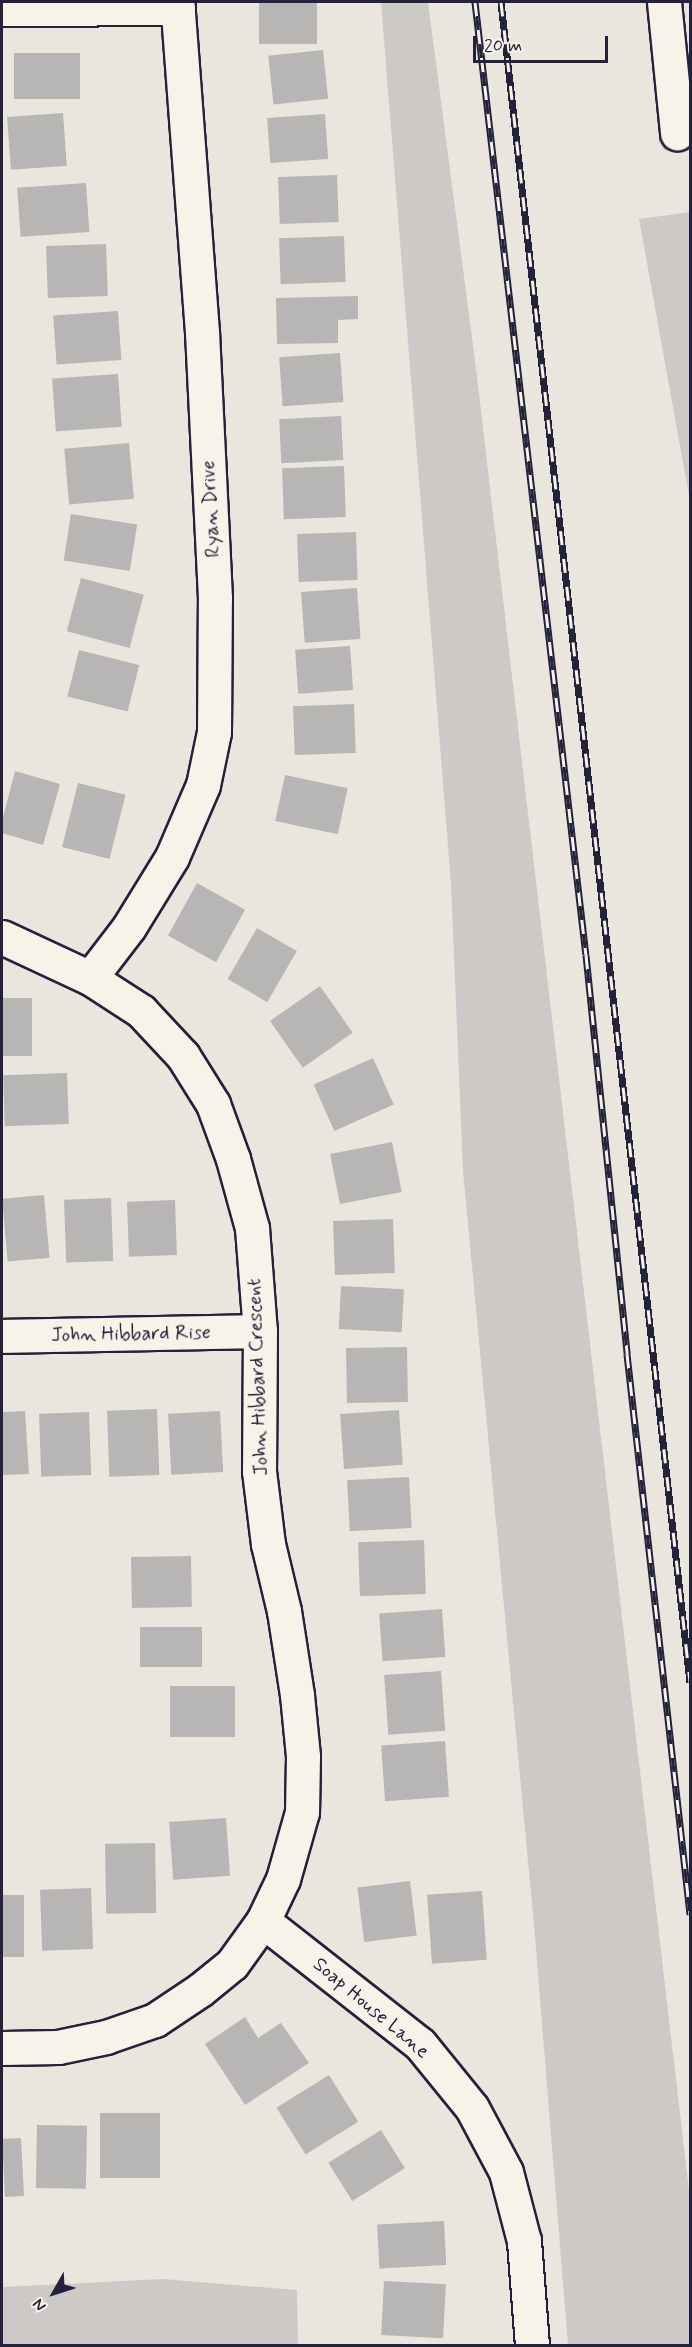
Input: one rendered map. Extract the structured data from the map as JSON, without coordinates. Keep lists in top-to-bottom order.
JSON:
{
  "streets": {
    "street": [
      "Ryan Drive",
      "John Hibbard Rise",
      "John Hibbard Crescent",
      "Soap House Lane"
    ]
  },
  "crossings": [
    ["Ryan Drive", "John Hibbard Crescent"],
    ["John Hibbard Rise", "John Hibbard Crescent"],
    ["John Hibbard Crescent", "Soap House Lane"]
  ],
  "scale_bar": "20 m",
  "north": "bottom left"
}
